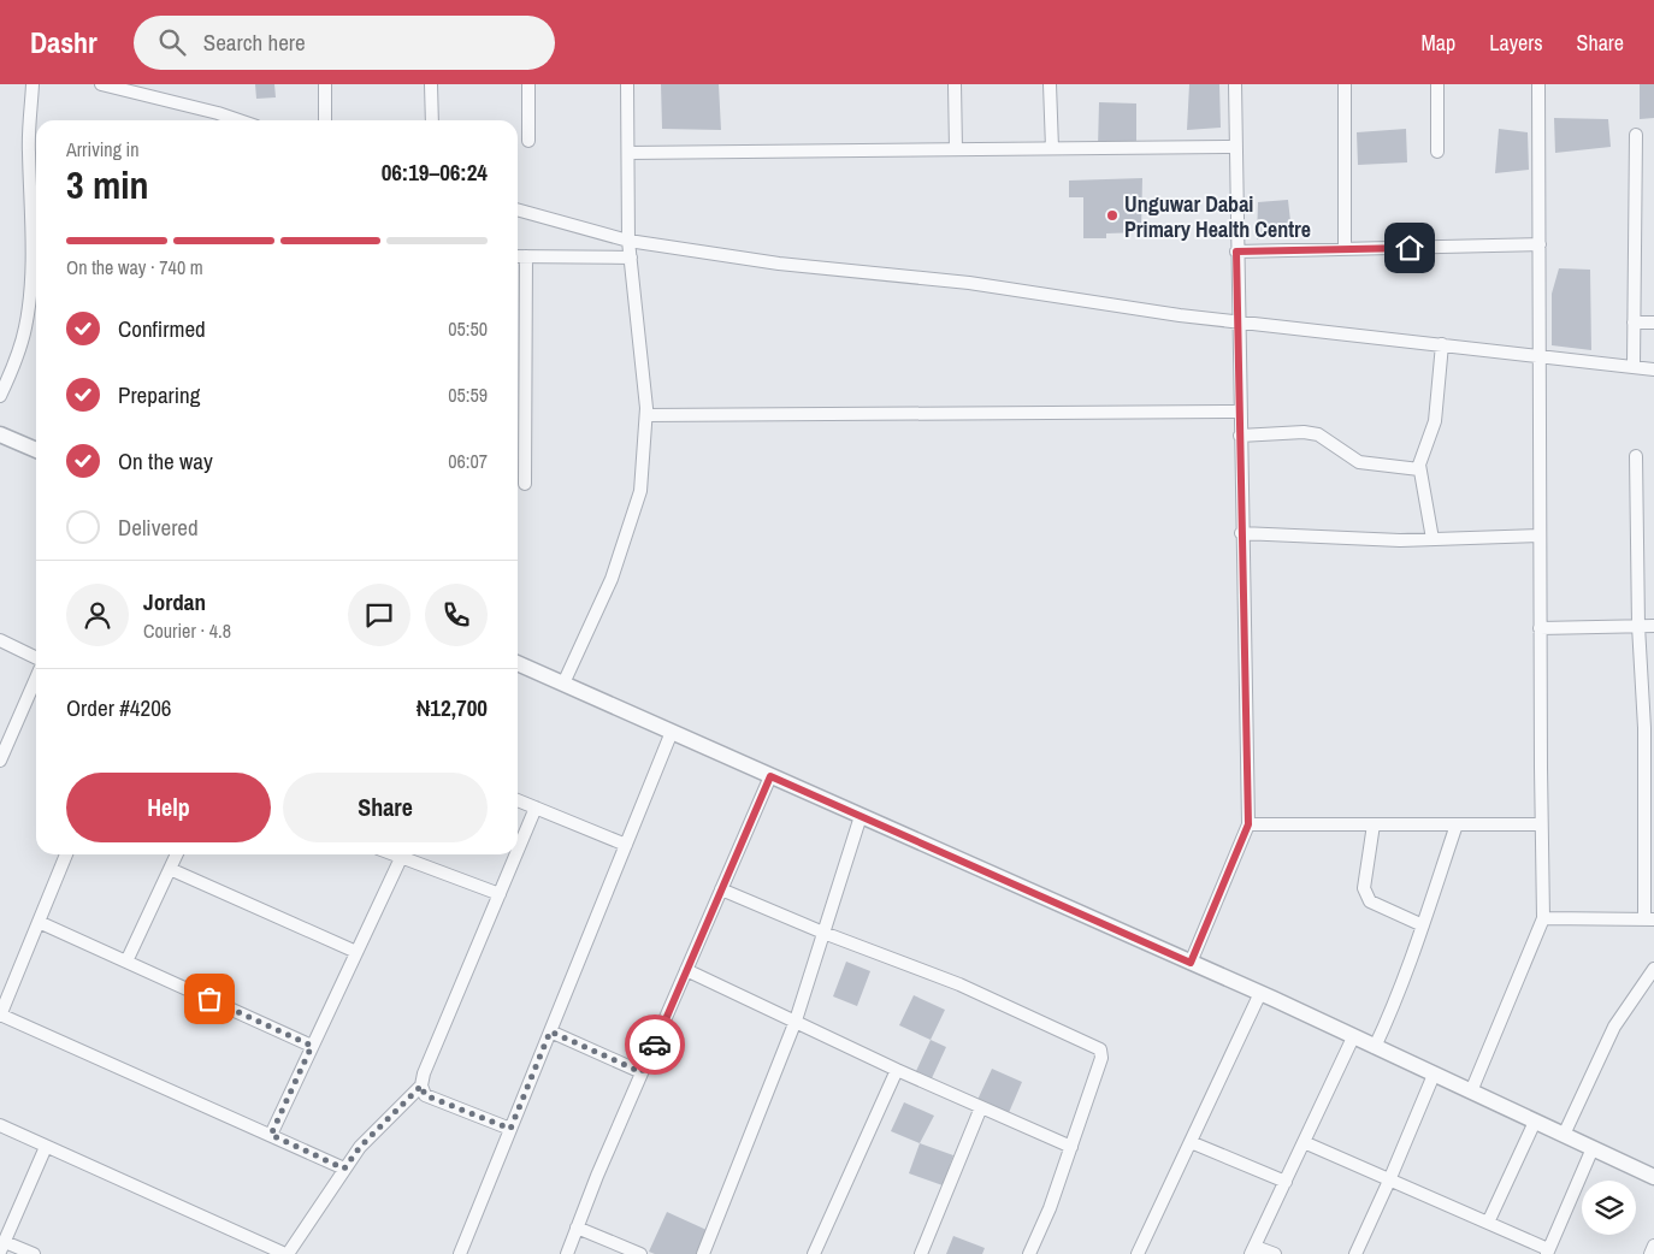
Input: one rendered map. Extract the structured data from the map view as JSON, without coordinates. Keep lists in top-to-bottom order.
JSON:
{
  "places": ["Unguwar Dabai Primary Health Centre"],
  "page": {
    "header": "Dashr",
    "search": "Search here",
    "nav": ["Map", "Layers", "Share"],
    "heading": ["3 min", "Arriving in", "06:19–06:24"],
    "panel": [
      "Jordan",
      "Courier · 4.8",
      "Order #4206",
      "₦12,700"
    ],
    "bar": "On the way · 740 m",
    "list": [
      ["Confirmed", "05:50"],
      ["Preparing", "05:59"],
      ["On the way", "06:07"],
      "Delivered"
    ],
    "buttons": ["Help", "Share"]
  }
}
